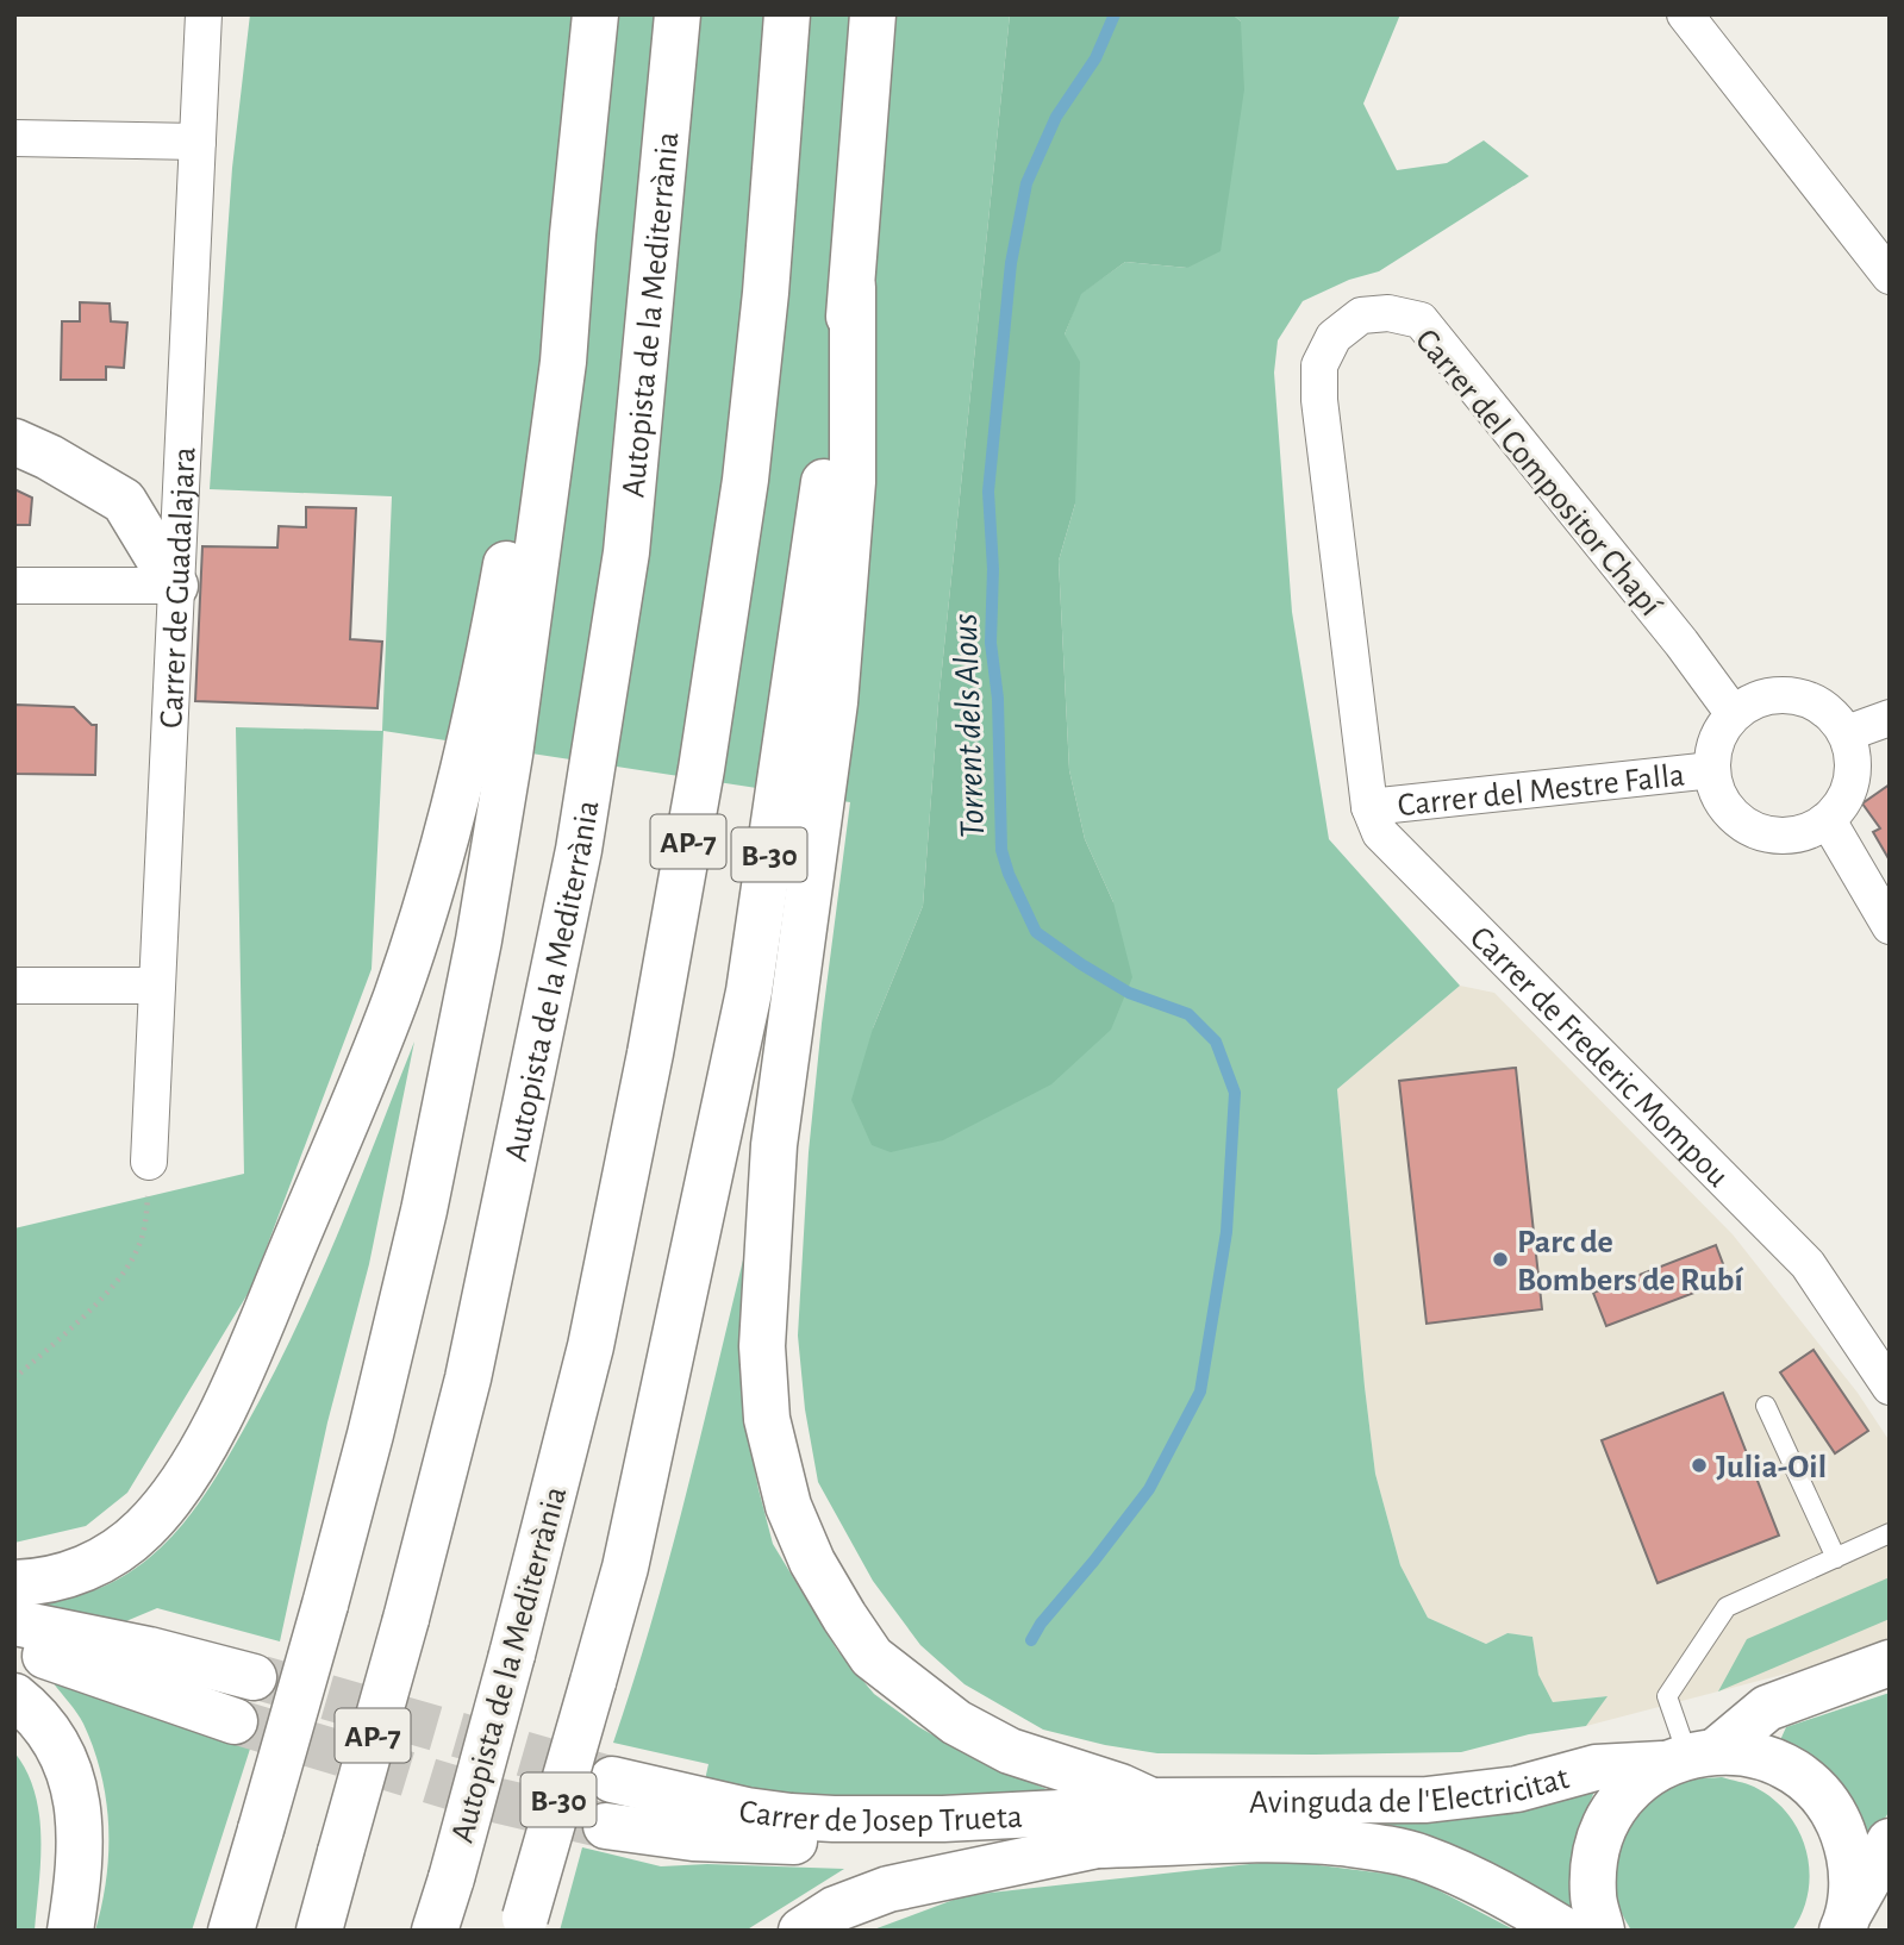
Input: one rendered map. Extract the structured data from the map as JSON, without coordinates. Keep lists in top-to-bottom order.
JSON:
{
  "streets": {
    "main road": [
      "Autopista de la Mediterrània",
      "AP-7",
      "B-30",
      "Avinguda de l'Electricitat",
      "Carrer de Josep Trueta"
    ],
    "street": [
      "Carrer del Compositor Chapí",
      "Carrer de Guadalajara",
      "Carrer del Mestre Falla",
      "Carrer de Frederic Mompou"
    ]
  },
  "crossings": [
    ["Carrer del Compositor Chapí", "Carrer del Mestre Falla"],
    ["Carrer del Compositor Chapí", "Carrer de Frederic Mompou"],
    ["Carrer del Mestre Falla", "Carrer de Frederic Mompou"],
    ["Avinguda de l'Electricitat", "Carrer de Josep Trueta"]
  ],
  "water": ["Torrent dels Alous"],
  "places": ["Parc de Bombers de Rubí", "Julia-Oil"]
}
